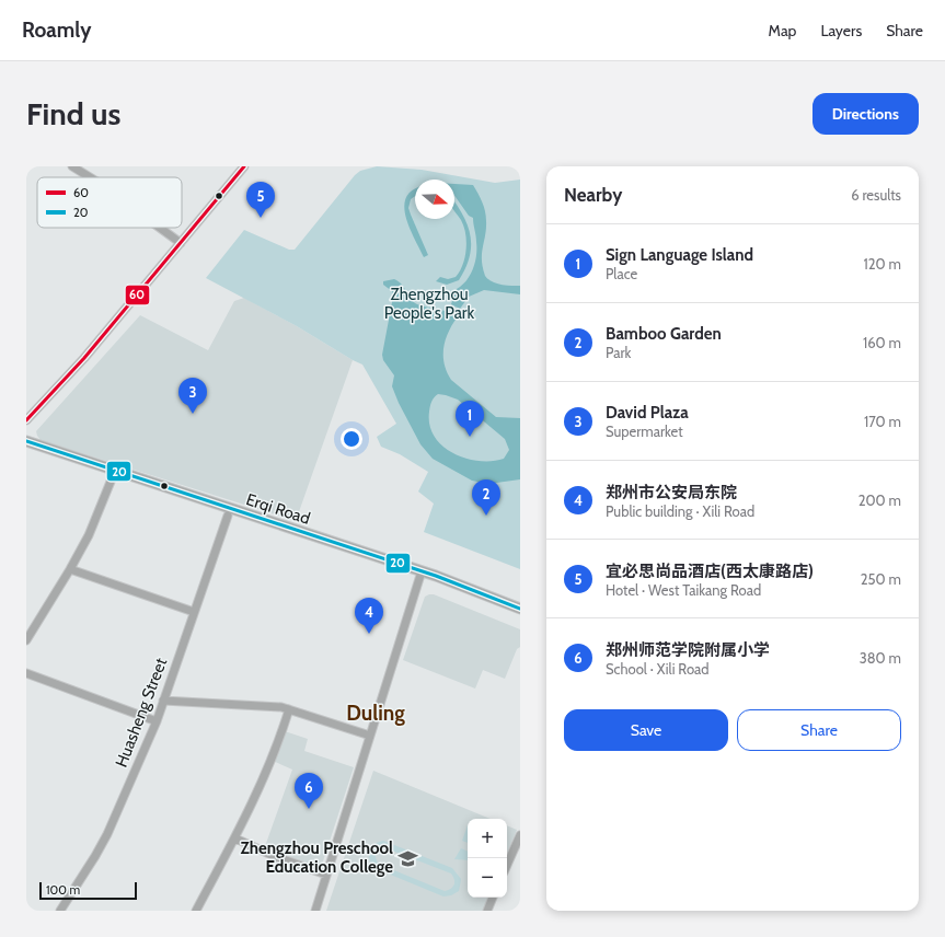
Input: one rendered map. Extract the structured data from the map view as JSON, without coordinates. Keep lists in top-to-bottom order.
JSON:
{
  "streets": {
    "main road": ["Erqi Road"],
    "street": ["Huasheng Street"]
  },
  "crossings": [
    ["Erqi Road", "Huasheng Street"]
  ],
  "districts": ["Duling"],
  "parks": ["Zhengzhou People's Park"],
  "places": {
    "school or university": ["Zhengzhou Preschool Education College"]
  },
  "lines": ["transit line 60", "transit line 20"],
  "legend": ["60", "20"],
  "scale_bar": "100 m",
  "north": "right",
  "page": {
    "header": "Roamly",
    "nav": ["Map", "Layers", "Share"],
    "buttons": [
      "Directions",
      ["Save", "Share"]
    ],
    "title": "Find us",
    "heading": ["Nearby", "6 results"],
    "pins": [
      "5",
      "3",
      "1",
      "2",
      "4",
      "6"
    ],
    "list": [
      {
        "mark": "1",
        "name": "Sign Language Island",
        "note": "Place",
        "value": "120 m"
      },
      {
        "mark": "2",
        "name": "Bamboo Garden",
        "note": "Park",
        "value": "160 m"
      },
      {
        "mark": "3",
        "name": "David Plaza",
        "note": "Supermarket",
        "value": "170 m"
      },
      {
        "mark": "4",
        "name": "郑州市公安局东院",
        "note": "Public building · Xili Road",
        "value": "200 m"
      },
      {
        "mark": "5",
        "name": "宜必思尚品酒店(西太康路店)",
        "note": "Hotel · West Taikang Road",
        "value": "250 m"
      },
      {
        "mark": "6",
        "name": "郑州师范学院附属小学",
        "note": "School · Xili Road",
        "value": "380 m"
      }
    ],
    "map_buttons": ["+", "−"],
    "scale": "100 m"
  }
}
